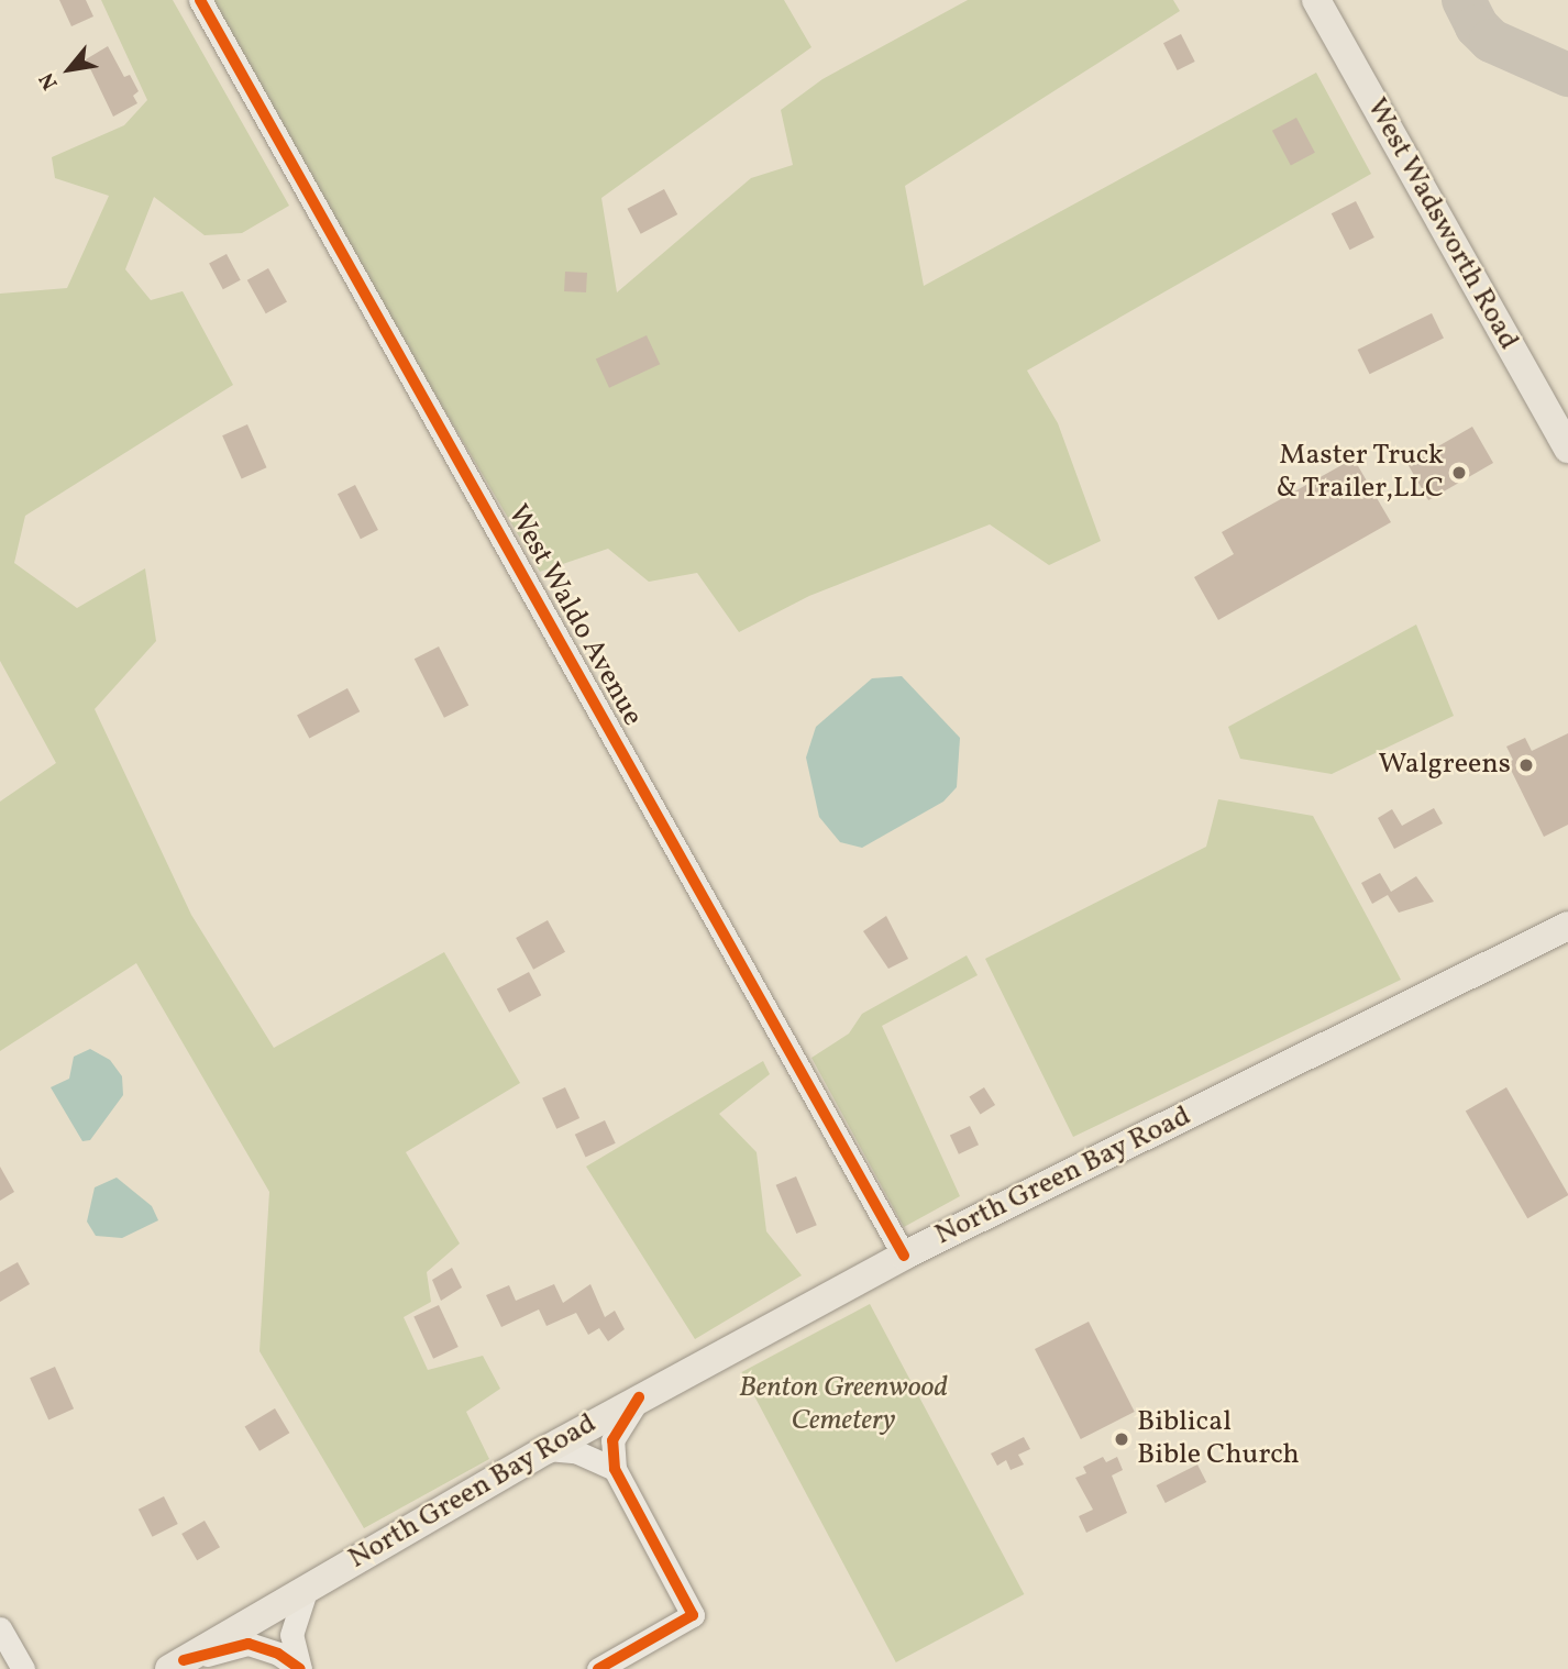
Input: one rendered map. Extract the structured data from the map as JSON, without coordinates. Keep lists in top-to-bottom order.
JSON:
{
  "streets": {
    "main road": ["West Wadsworth Road", "North Green Bay Road"],
    "street": ["West Waldo Avenue"]
  },
  "crossings": [
    ["West Waldo Avenue", "North Green Bay Road"]
  ],
  "parks": ["Benton Greenwood Cemetery"],
  "places": ["Master Truck & Trailer,LLC", "Walgreens", "Biblical Bible Church"],
  "north": "bottom left"
}
